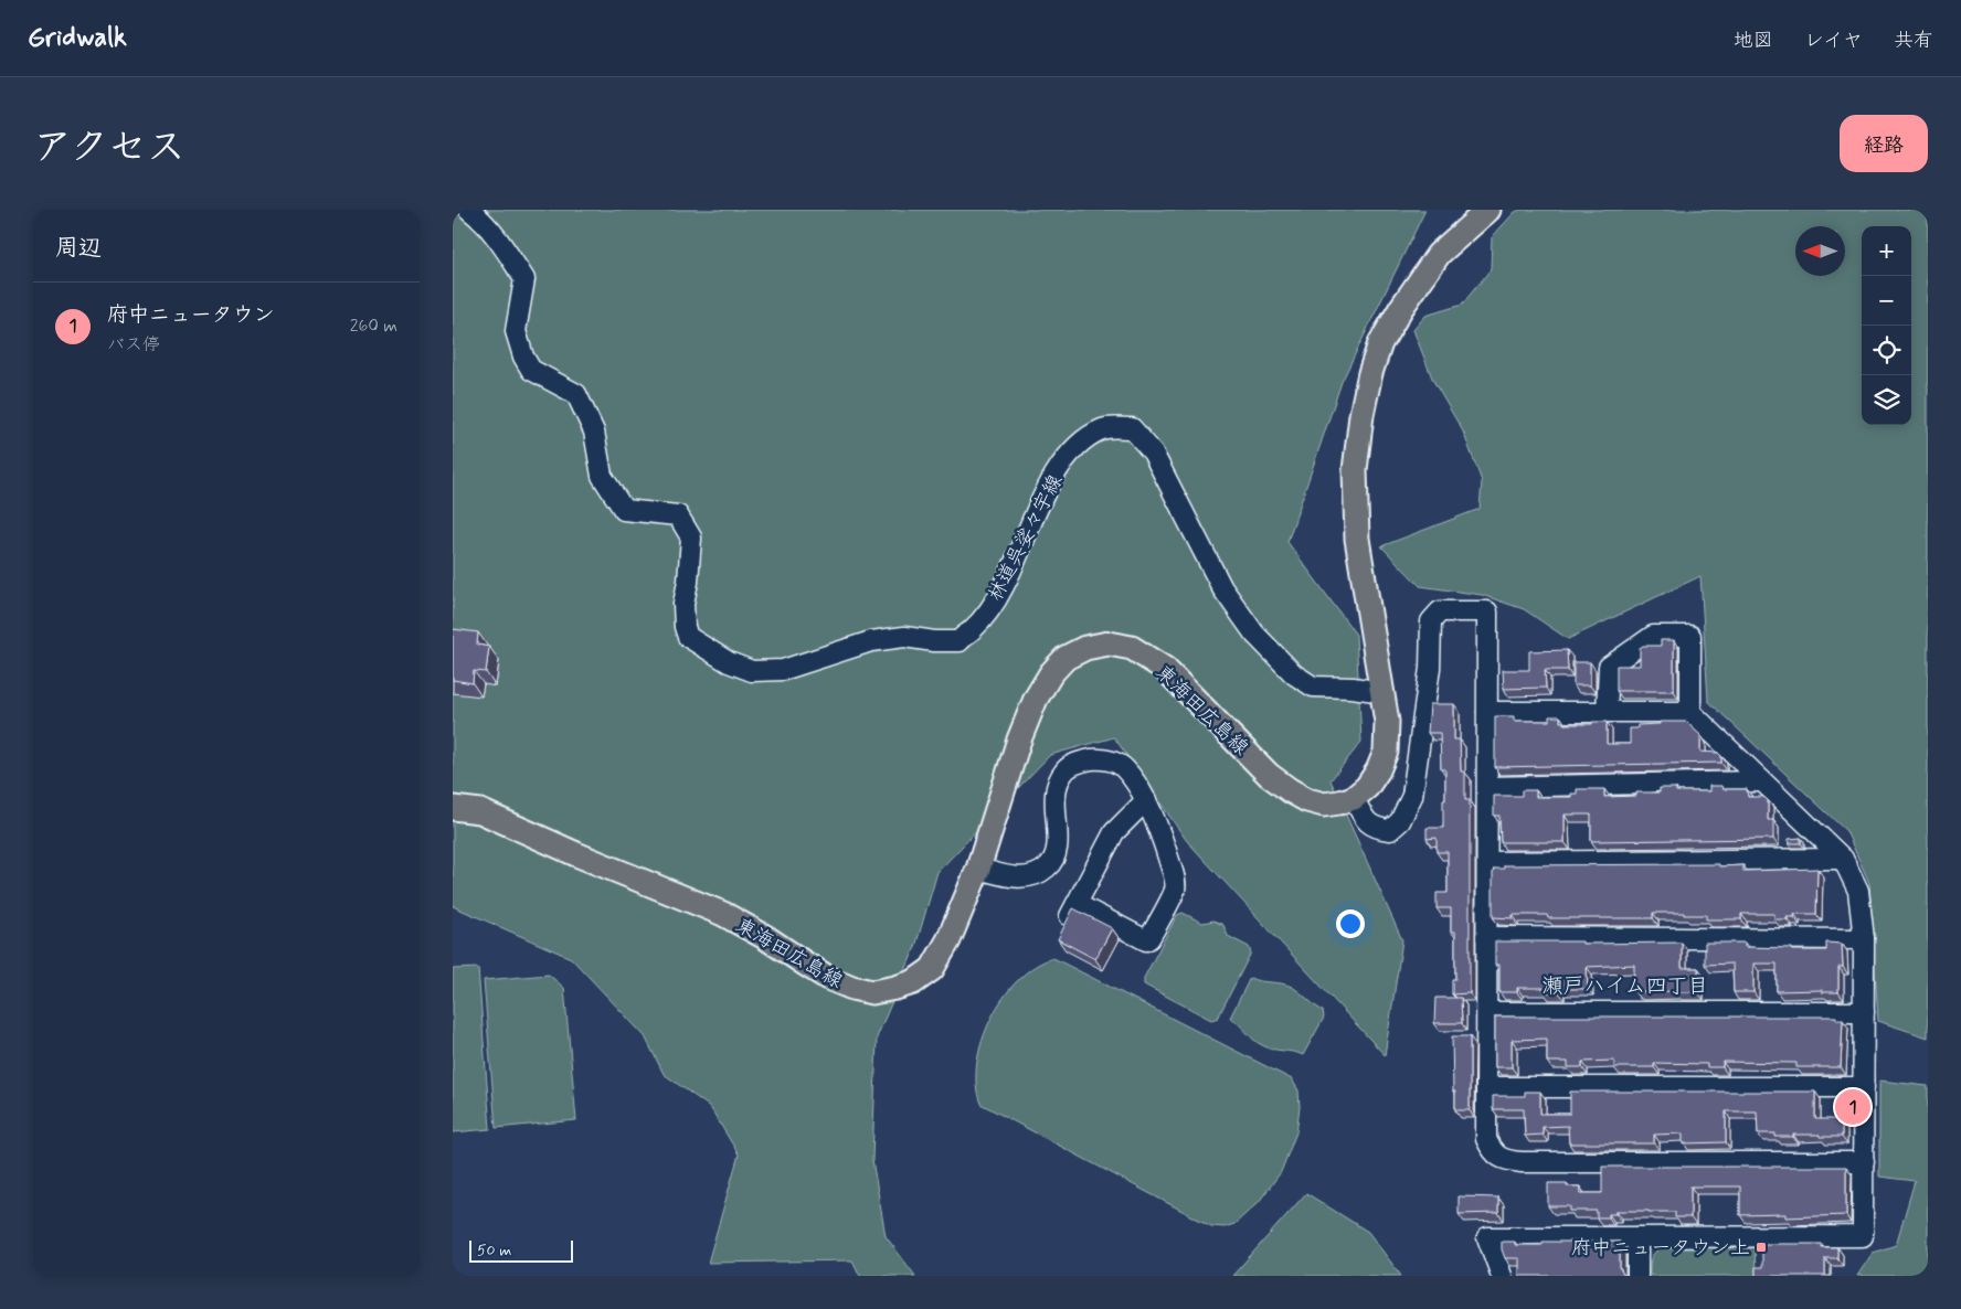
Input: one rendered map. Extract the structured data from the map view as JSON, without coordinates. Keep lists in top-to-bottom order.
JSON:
{
  "streets": {
    "main road": ["東海田広島線"],
    "street": ["林道呉娑々宇線"]
  },
  "districts": ["瀬戸ハイム四丁目"],
  "places": {
    "transit": ["府中ニュータウン上"]
  },
  "scale_bar": "50 m",
  "north": "left",
  "page": {
    "header": "Gridwalk",
    "nav": ["地図", "レイヤ", "共有"],
    "title": "アクセス",
    "buttons": "経路",
    "heading": "周辺",
    "map_buttons": ["+", "−"],
    "list": [
      {
        "mark": "1",
        "name": "府中ニュータウン",
        "note": "バス停",
        "value": "260 m"
      }
    ],
    "pins": "1",
    "scale": "50 m"
  }
}
